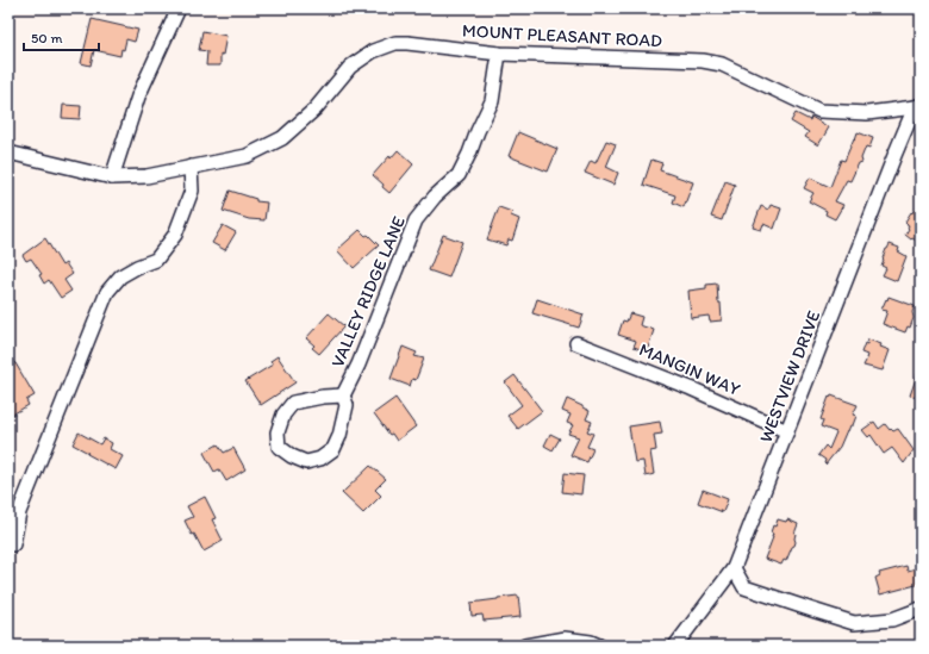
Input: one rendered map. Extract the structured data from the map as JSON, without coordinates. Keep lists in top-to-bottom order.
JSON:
{
  "streets": {
    "street": [
      "MOUNT PLEASANT ROAD",
      "VALLEY RIDGE LANE",
      "MANGIN WAY",
      "WESTVIEW DRIVE"
    ]
  },
  "crossings": [
    ["MOUNT PLEASANT ROAD", "VALLEY RIDGE LANE"],
    ["MOUNT PLEASANT ROAD", "WESTVIEW DRIVE"],
    ["MANGIN WAY", "WESTVIEW DRIVE"]
  ],
  "scale_bar": "50 m"
}
